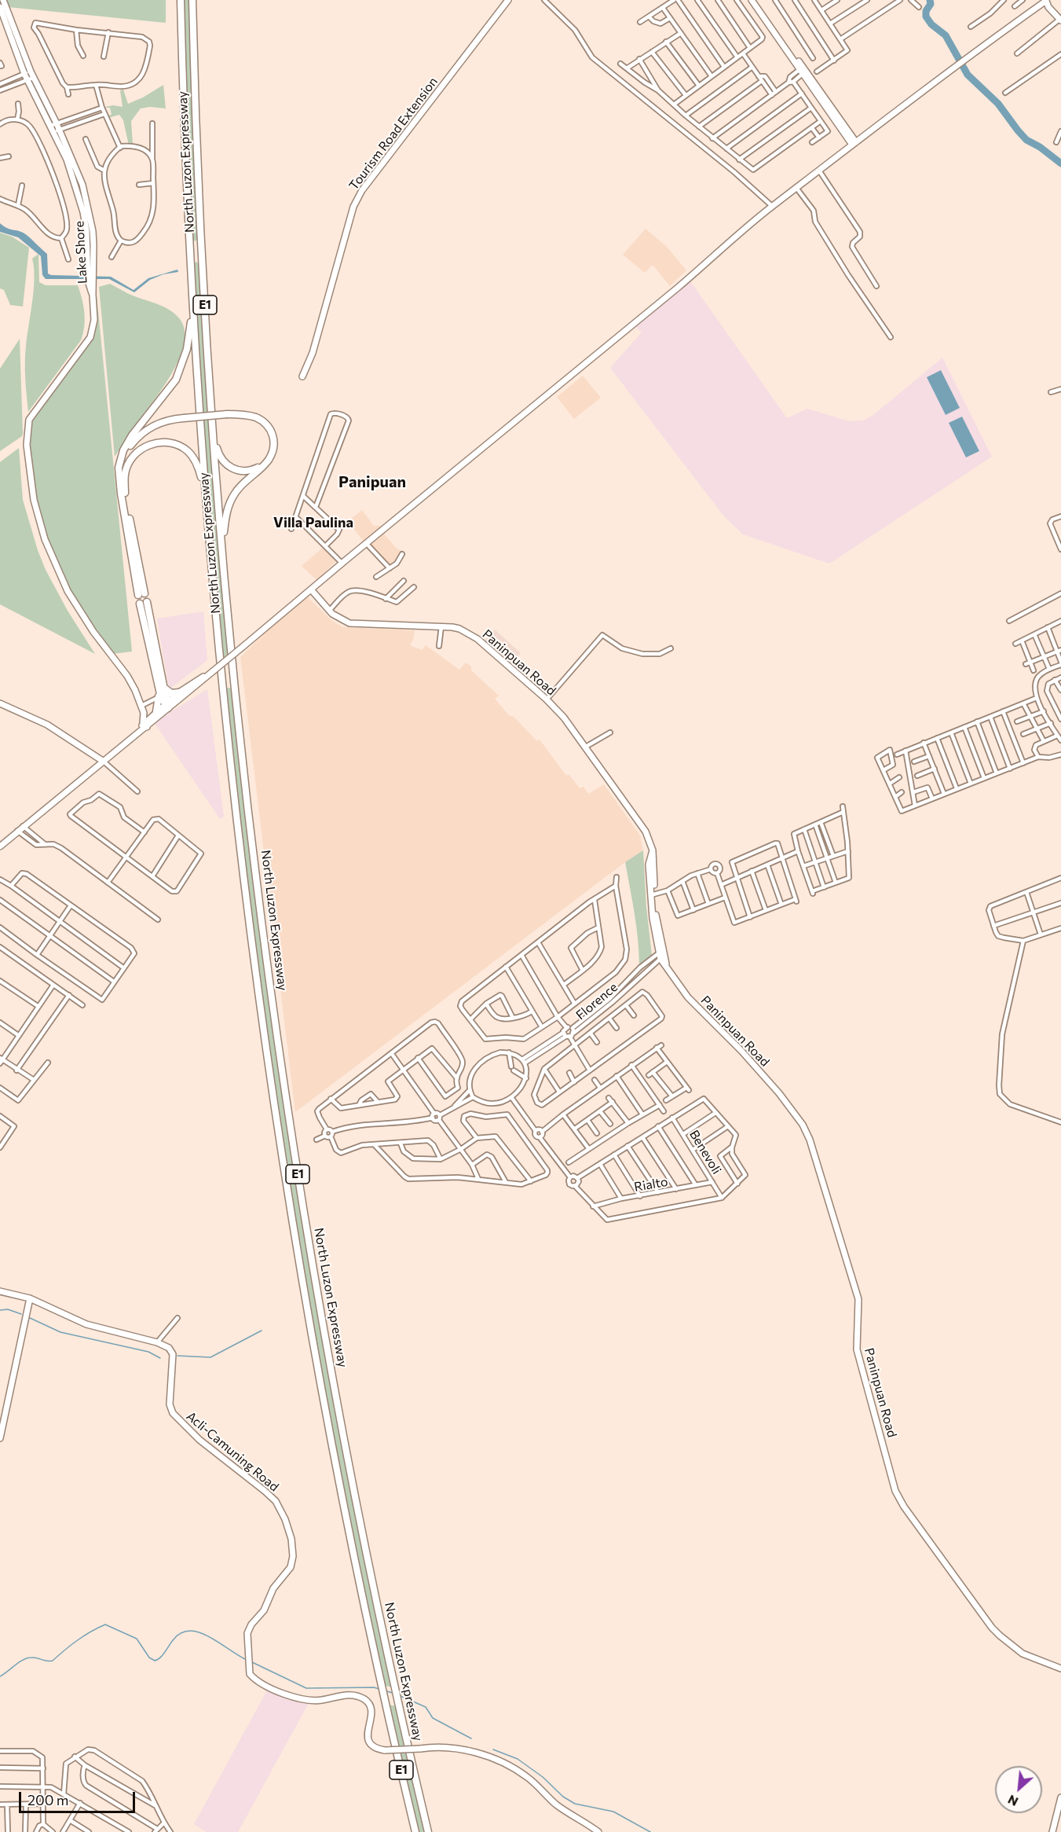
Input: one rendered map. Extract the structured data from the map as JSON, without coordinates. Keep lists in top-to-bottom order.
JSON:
{
  "streets": {
    "highway": ["North Luzon Expressway", "E1"],
    "main road": [
      "Tourism Road Extension",
      "Lake Shore",
      "Paninpuan Road",
      "Acli-Camuning Road"
    ],
    "street": ["Florence", "Benevoli", "Rialto"]
  },
  "crossings": [
    ["Paninpuan Road", "Florence"],
    ["Benevoli", "Rialto"]
  ],
  "districts": ["Panipuan", "Villa Paulina"],
  "scale_bar": "200 m",
  "north": "bottom left"
}
